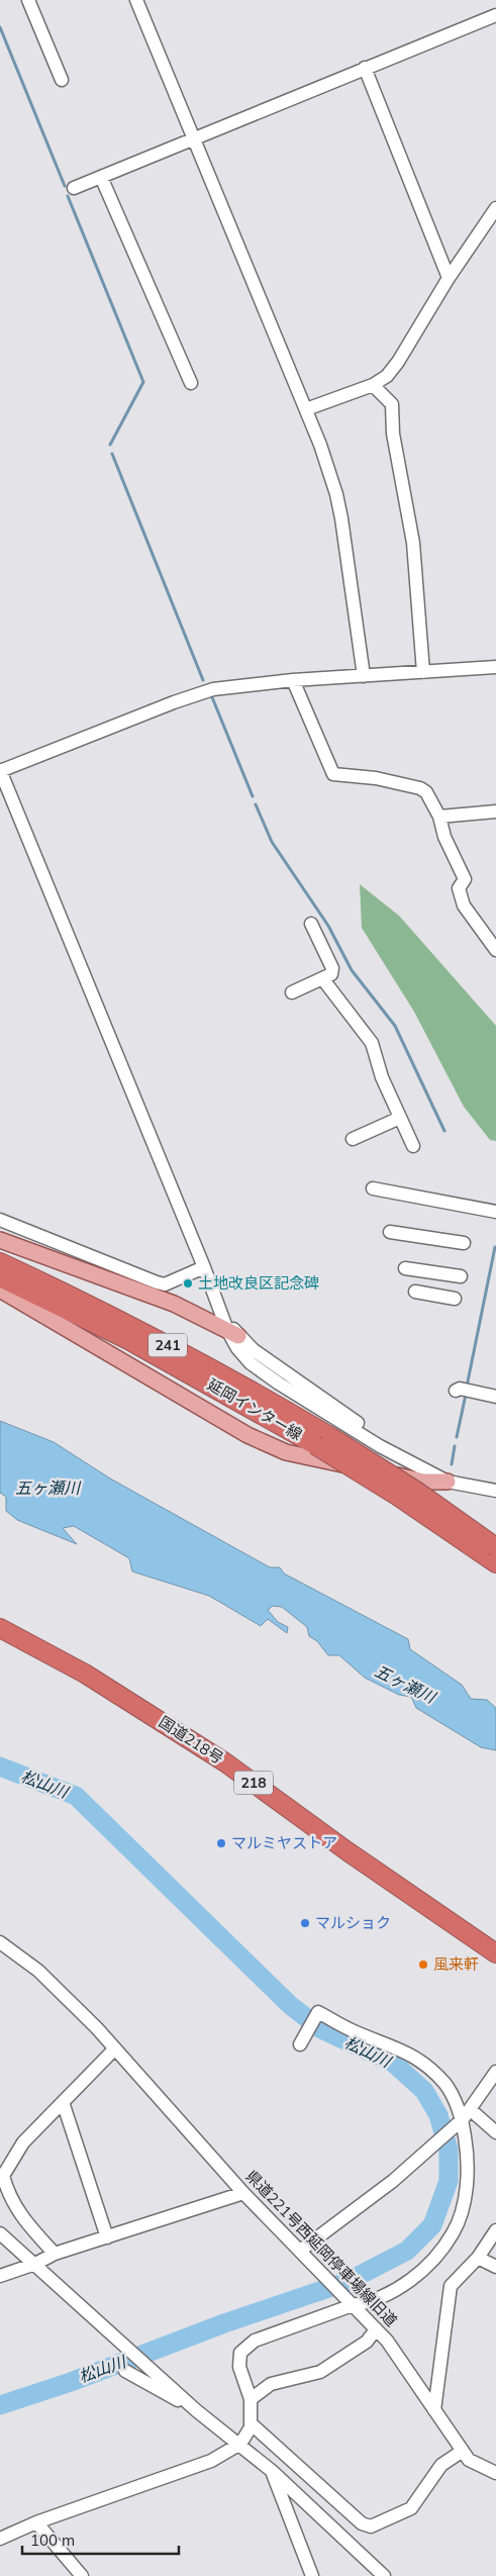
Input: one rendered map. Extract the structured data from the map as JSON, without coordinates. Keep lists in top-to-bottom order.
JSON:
{
  "streets": {
    "highway": [
      "241",
      "延岡インター線",
      "国道218号",
      "218"
    ],
    "street": ["県道221号西延岡停車場線旧道"]
  },
  "water": ["五ヶ瀬川", "松山川"],
  "places": [
    "土地改良区記念碑",
    "マルミヤストア",
    "マルショク",
    "風来軒"
  ],
  "scale_bar": "100 m"
}
